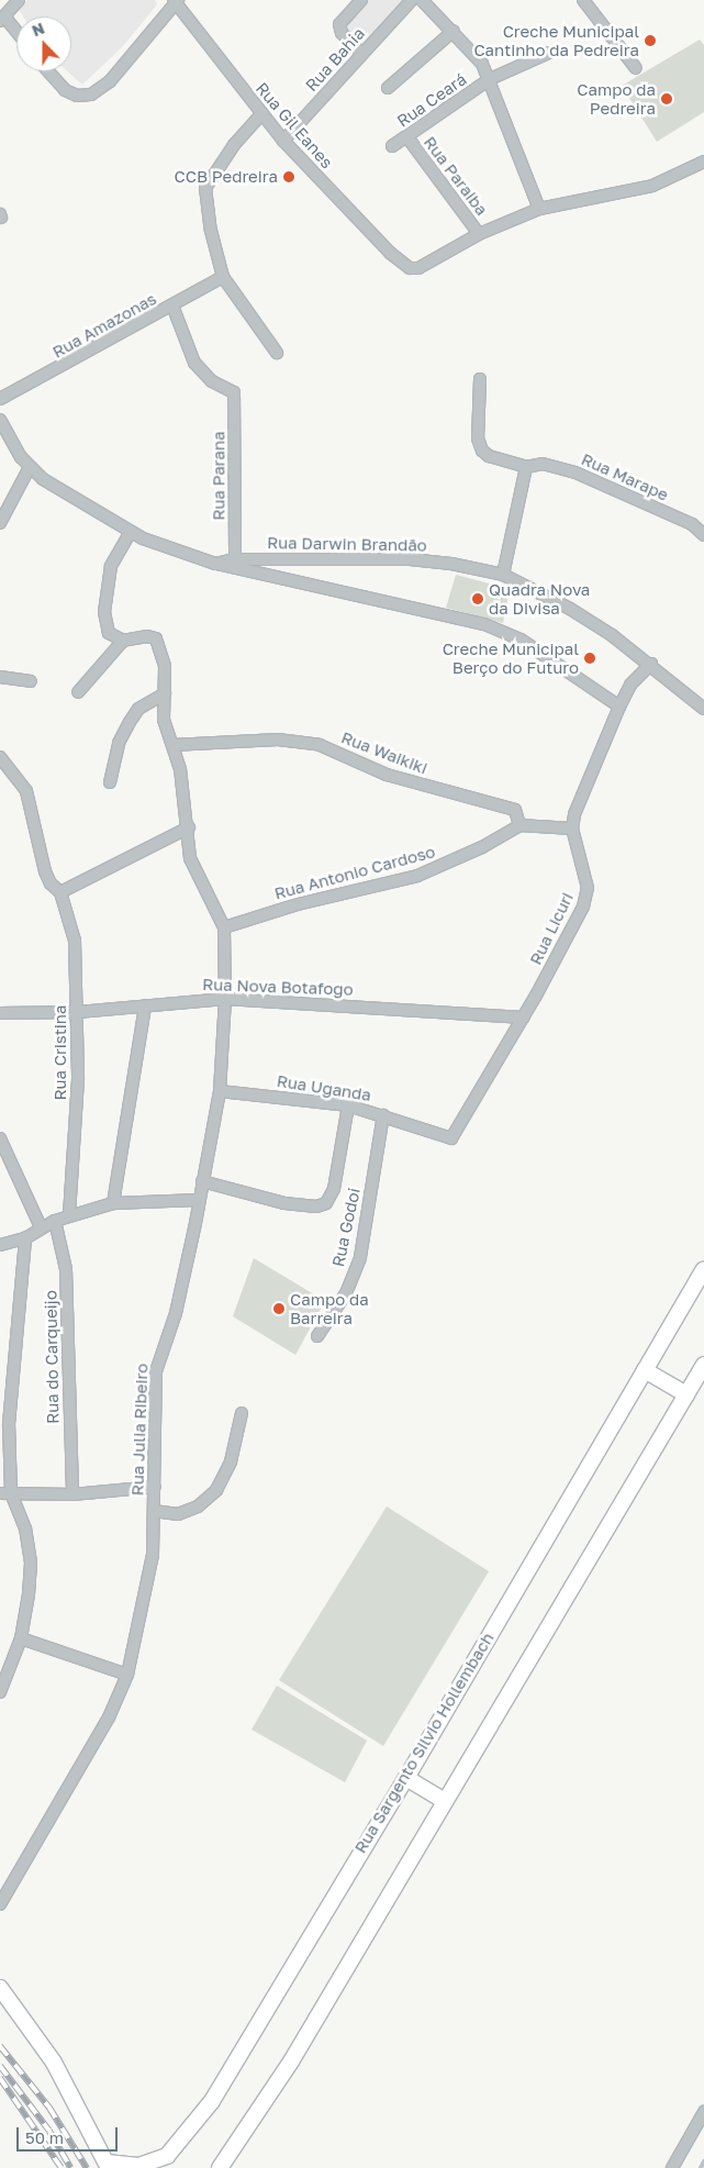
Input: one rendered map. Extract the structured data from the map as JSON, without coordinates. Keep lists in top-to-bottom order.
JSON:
{
  "streets": {
    "main road": ["Rua Sargento Silvio Hollembach"],
    "street": [
      "Rua Bahia",
      "Rua Ceará",
      "Rua Gil Eanes",
      "Rua Paraiba",
      "Rua Amazonas",
      "Rua Parana",
      "Rua Marape",
      "Rua Darwin Brandão",
      "Rua Waikiki",
      "Rua Antonio Cardoso",
      "Rua Licuri",
      "Rua Nova Botafogo",
      "Rua Cristina",
      "Rua Uganda",
      "Rua Godoi",
      "Rua do Carqueijo",
      "Rua Julia Ribeiro"
    ]
  },
  "crossings": [
    ["Rua Bahia", "Rua Gil Eanes"],
    ["Rua Ceará", "Rua Paraiba"],
    ["Rua Gil Eanes", "Rua Paraiba"],
    ["Rua Amazonas", "Rua Parana"],
    ["Rua Parana", "Rua Darwin Brandão"],
    ["Rua Waikiki", "Rua Antonio Cardoso"],
    ["Rua Antonio Cardoso", "Rua Julia Ribeiro"],
    ["Rua Licuri", "Rua Nova Botafogo"],
    ["Rua Licuri", "Rua Uganda"],
    ["Rua Nova Botafogo", "Rua Cristina"],
    ["Rua Nova Botafogo", "Rua Julia Ribeiro"],
    ["Rua Uganda", "Rua Godoi"],
    ["Rua Uganda", "Rua Julia Ribeiro"]
  ],
  "places": [
    "Creche Municipal Cantinho da Pedreira",
    "Campo da Pedreira",
    "CCB Pedreira",
    "Quadra Nova da Divisa",
    "Creche Municipal Berço do Futuro",
    "Campo da Barreira"
  ],
  "scale_bar": "50 m",
  "north": "top"
}
